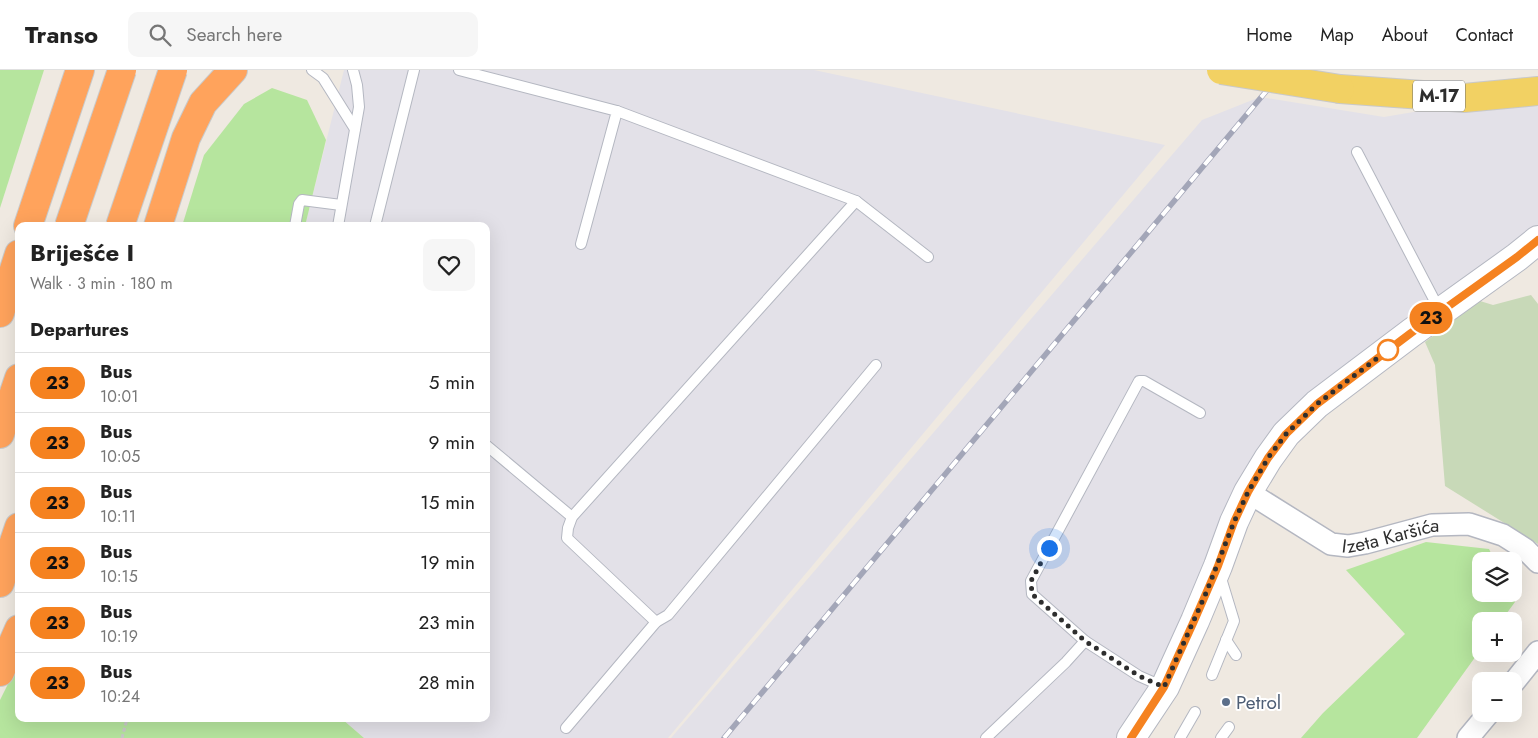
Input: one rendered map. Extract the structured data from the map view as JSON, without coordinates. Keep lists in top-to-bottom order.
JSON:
{
  "streets": {
    "main road": ["M-17"],
    "street": ["Izeta Karšića"]
  },
  "places": ["Petrol"],
  "lines": ["bus line 23"],
  "page": {
    "header": "Transo",
    "search": "Search here",
    "nav": [
      "Home",
      "Map",
      "About",
      "Contact"
    ],
    "on_map": "23",
    "heading": [
      ["Briješće I", "Walk · 3 min · 180 m"],
      "Departures"
    ],
    "list": [
      {
        "mark": "23",
        "name": "Bus",
        "note": "10:01",
        "value": "5 min"
      },
      {
        "mark": "23",
        "name": "Bus",
        "note": "10:05",
        "value": "9 min"
      },
      {
        "mark": "23",
        "name": "Bus",
        "note": "10:11",
        "value": "15 min"
      },
      {
        "mark": "23",
        "name": "Bus",
        "note": "10:15",
        "value": "19 min"
      },
      {
        "mark": "23",
        "name": "Bus",
        "note": "10:19",
        "value": "23 min"
      },
      {
        "mark": "23",
        "name": "Bus",
        "note": "10:24",
        "value": "28 min"
      }
    ],
    "map_buttons": ["+", "−"]
  }
}
